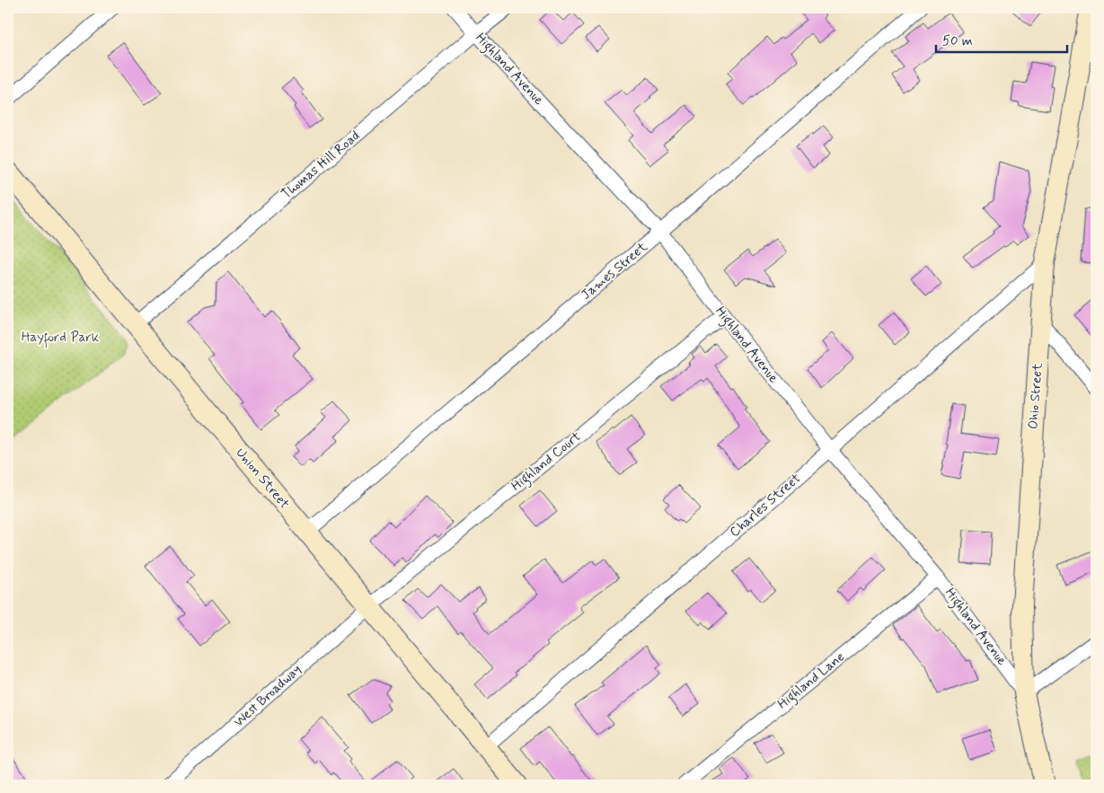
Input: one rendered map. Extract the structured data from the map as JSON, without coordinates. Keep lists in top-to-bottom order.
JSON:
{
  "streets": {
    "main road": ["Ohio Street", "Union Street"],
    "street": [
      "Highland Avenue",
      "Thomas Hill Road",
      "James Street",
      "Highland Court",
      "Charles Street",
      "Highland Lane",
      "West Broadway"
    ]
  },
  "crossings": [
    ["Highland Avenue", "Thomas Hill Road"],
    ["Highland Avenue", "James Street"],
    ["Highland Avenue", "Ohio Street"],
    ["Highland Avenue", "Highland Court"],
    ["Highland Avenue", "Charles Street"],
    ["Highland Avenue", "Highland Lane"],
    ["Thomas Hill Road", "Union Street"],
    ["James Street", "Union Street"],
    ["Ohio Street", "Charles Street"],
    ["Highland Court", "Union Street"],
    ["Highland Court", "West Broadway"],
    ["Union Street", "Charles Street"],
    ["Union Street", "West Broadway"]
  ],
  "parks": ["Hayford Park"],
  "scale_bar": "50 m"
}
